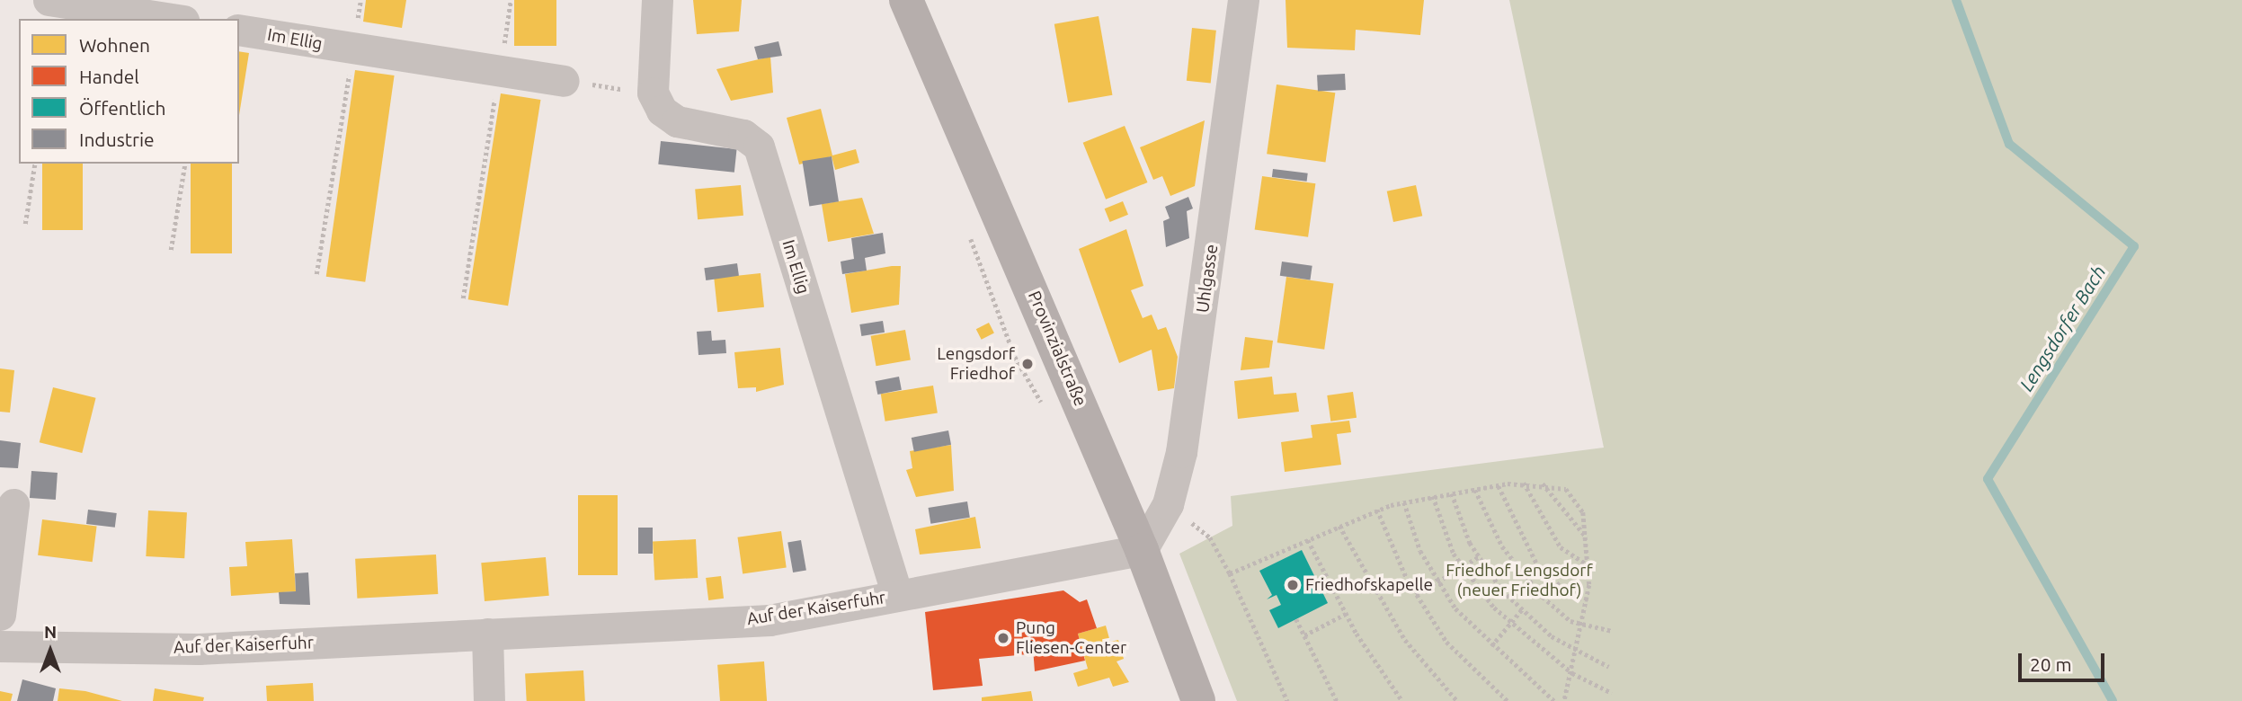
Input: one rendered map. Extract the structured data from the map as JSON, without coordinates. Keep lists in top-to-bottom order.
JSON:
{
  "streets": {
    "main road": ["Provinzialstraße"],
    "street": ["Im Ellig", "Uhlgasse", "Auf der Kaiserfuhr"]
  },
  "crossings": [
    ["Im Ellig", "Auf der Kaiserfuhr"],
    ["Uhlgasse", "Provinzialstraße"],
    ["Uhlgasse", "Auf der Kaiserfuhr"],
    ["Provinzialstraße", "Auf der Kaiserfuhr"]
  ],
  "water": ["Lengsdorfer Bach"],
  "parks": ["Friedhof Lengsdorf (neuer Friedhof)"],
  "places": ["Lengsdorf Friedhof", "Friedhofskapelle", "Pung Fliesen-Center"],
  "legend": [
    "Wohnen",
    "Handel",
    "Öffentlich",
    "Industrie"
  ],
  "scale_bar": "20 m",
  "north": "top"
}
